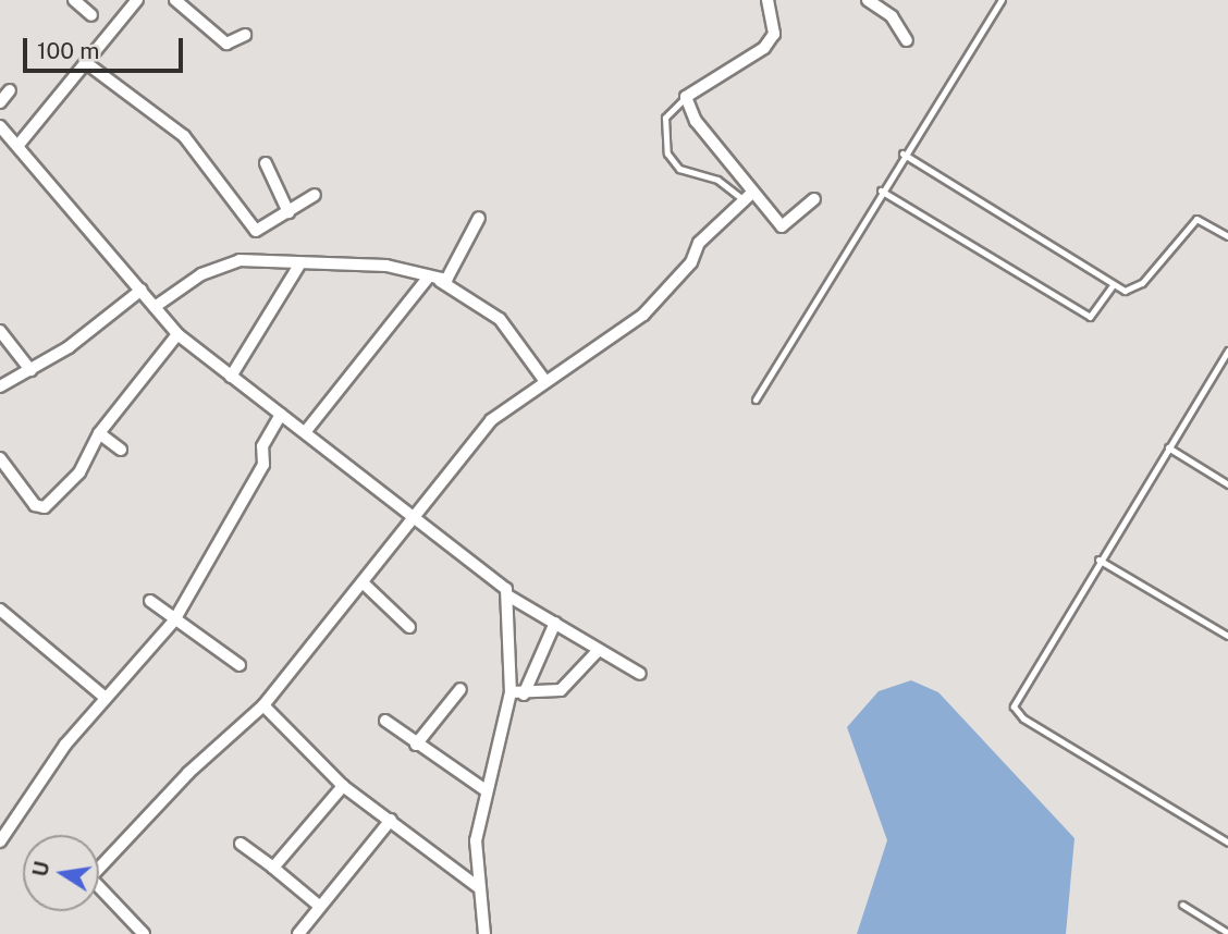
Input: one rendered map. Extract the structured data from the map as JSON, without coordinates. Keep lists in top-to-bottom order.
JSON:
{
  "scale_bar": "100 m",
  "north": "left"
}
